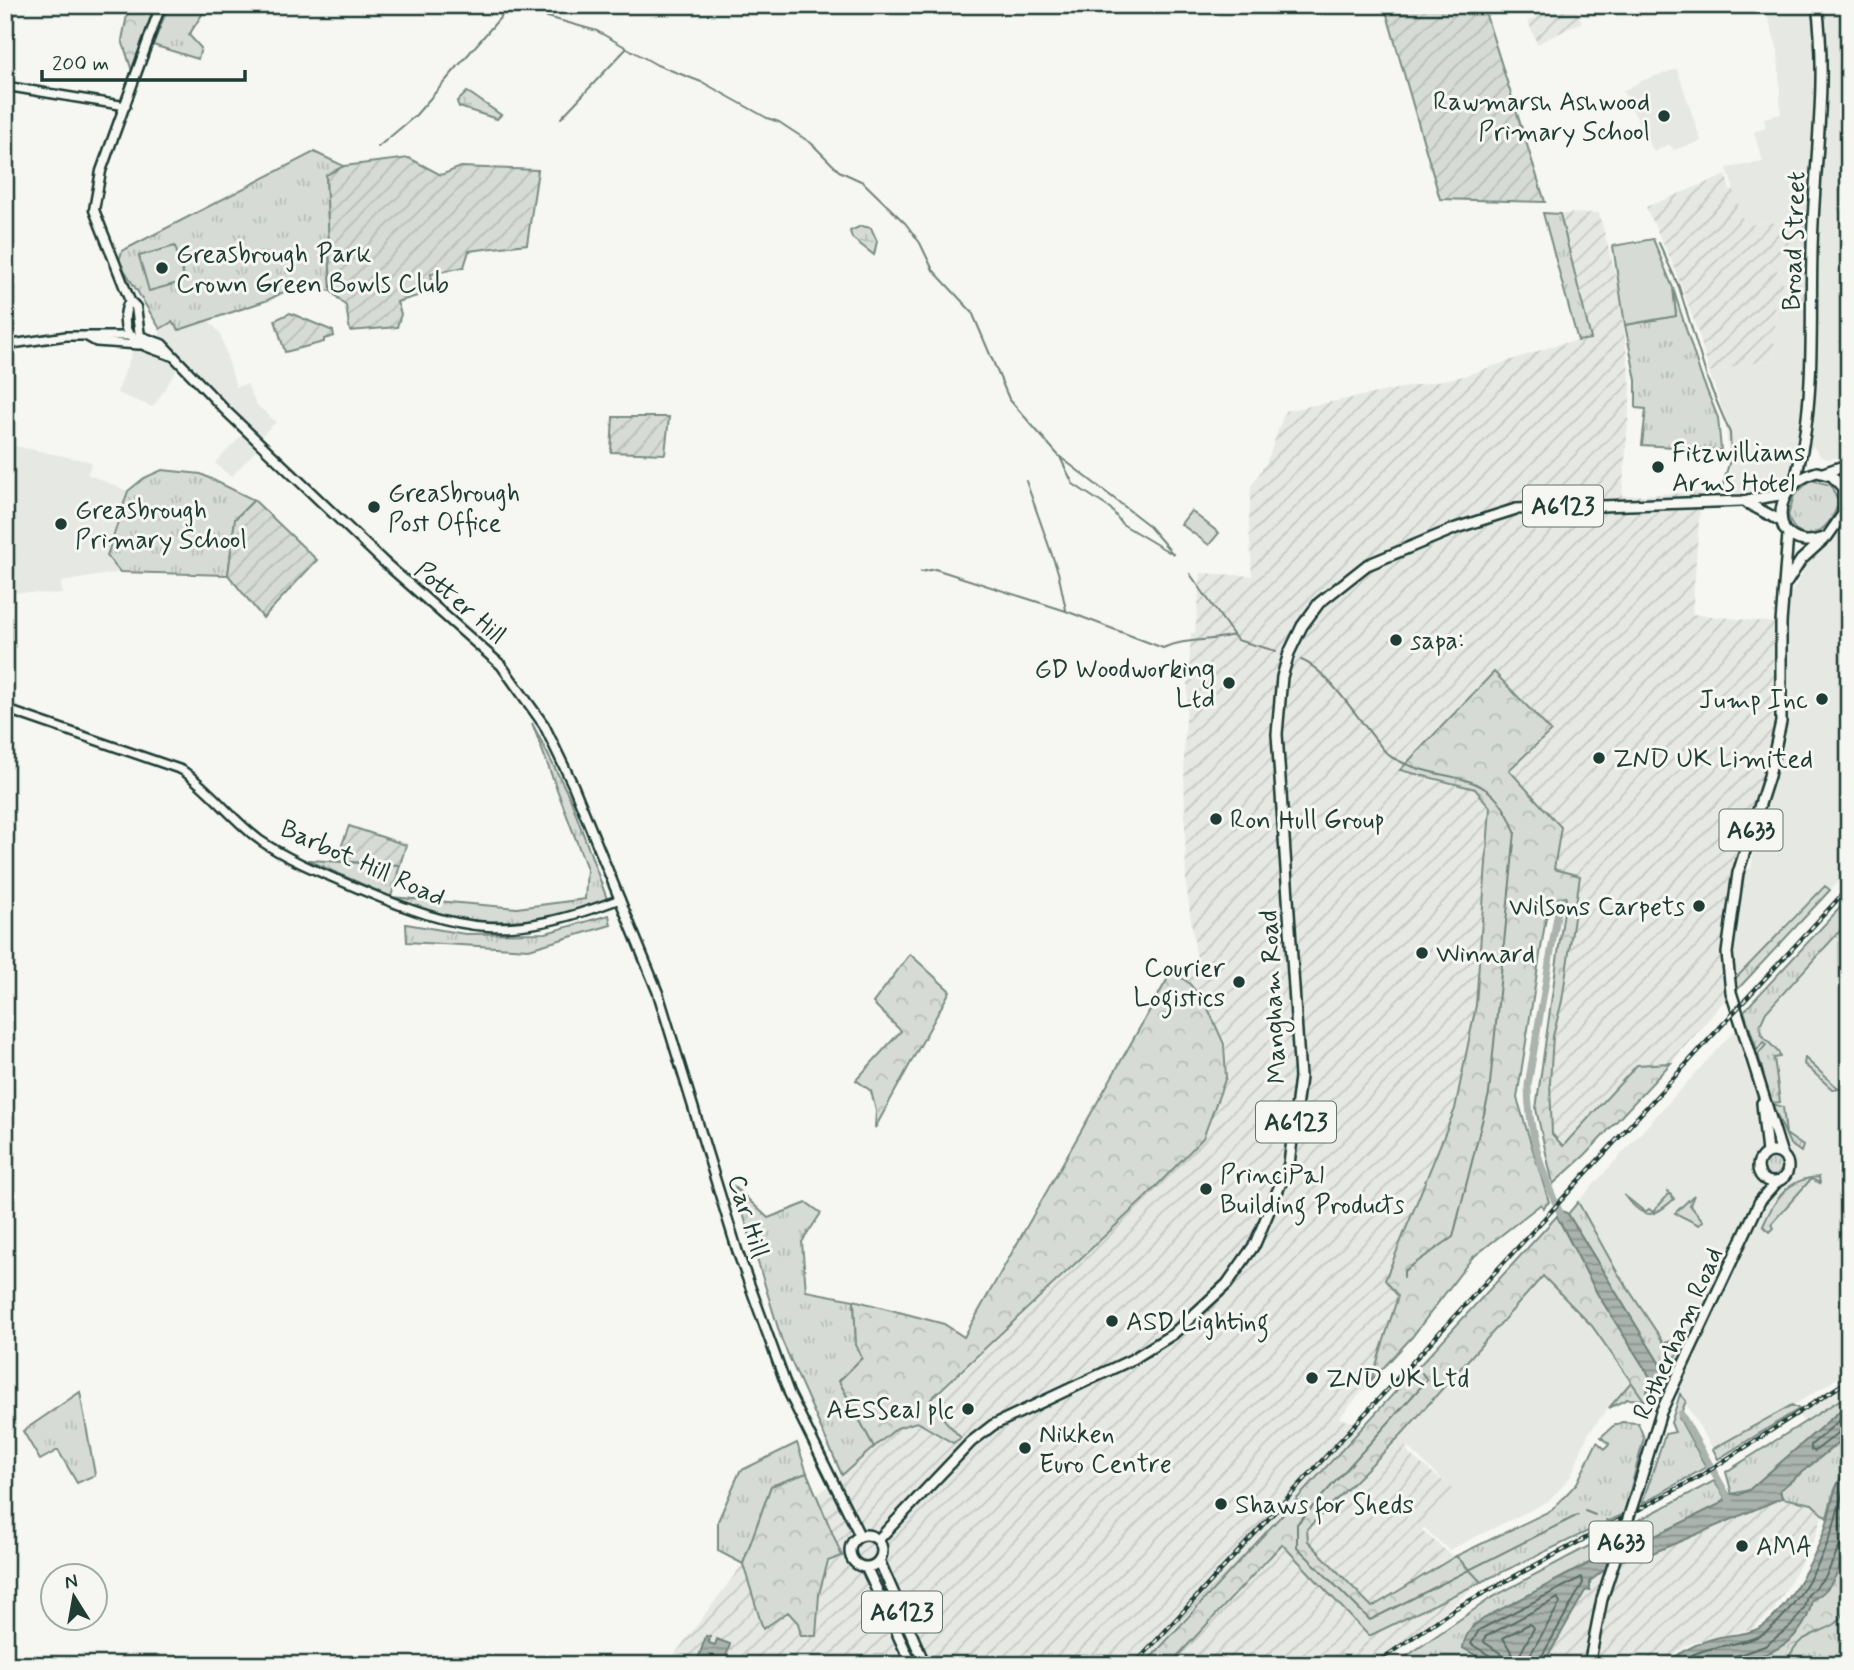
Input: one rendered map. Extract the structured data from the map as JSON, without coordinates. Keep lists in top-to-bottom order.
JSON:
{
  "streets": {
    "main road": [
      "Broad Street",
      "A6123",
      "Potter Hill",
      "A633",
      "Mangham Road",
      "Car Hill",
      "Rotherham Road"
    ],
    "street": ["Barbot Hill Road"]
  },
  "crossings": [
    ["Broad Street", "A6123"],
    ["Broad Street", "Rotherham Road"],
    ["A6123", "Mangham Road"],
    ["A6123", "Car Hill"],
    ["A6123", "Rotherham Road"],
    ["Potter Hill", "Barbot Hill Road"],
    ["Potter Hill", "Car Hill"],
    ["Barbot Hill Road", "Car Hill"],
    ["Mangham Road", "Car Hill"]
  ],
  "places": [
    "Rawmarsh Ashwood Primary School",
    "Greasbrough Park Crown Green Bowls Club",
    "Fitzwilliams Arms Hotel",
    "Greasbrough Post Office",
    "Greasbrough Primary School",
    "sapa:",
    "GD Woodworking Ltd",
    "Jump Inc",
    "ZND UK Limited",
    "Ron Hull Group",
    "Wilsons Carpets",
    "Winnard",
    "Courier Logistics",
    "PrinciPal Building Products",
    "ASD Lighting",
    "ZND UK Ltd",
    "AESSeal plc",
    "Nikken Euro Centre",
    "Shaws for Sheds",
    "AMA"
  ],
  "scale_bar": "200 m",
  "north": "top"
}
